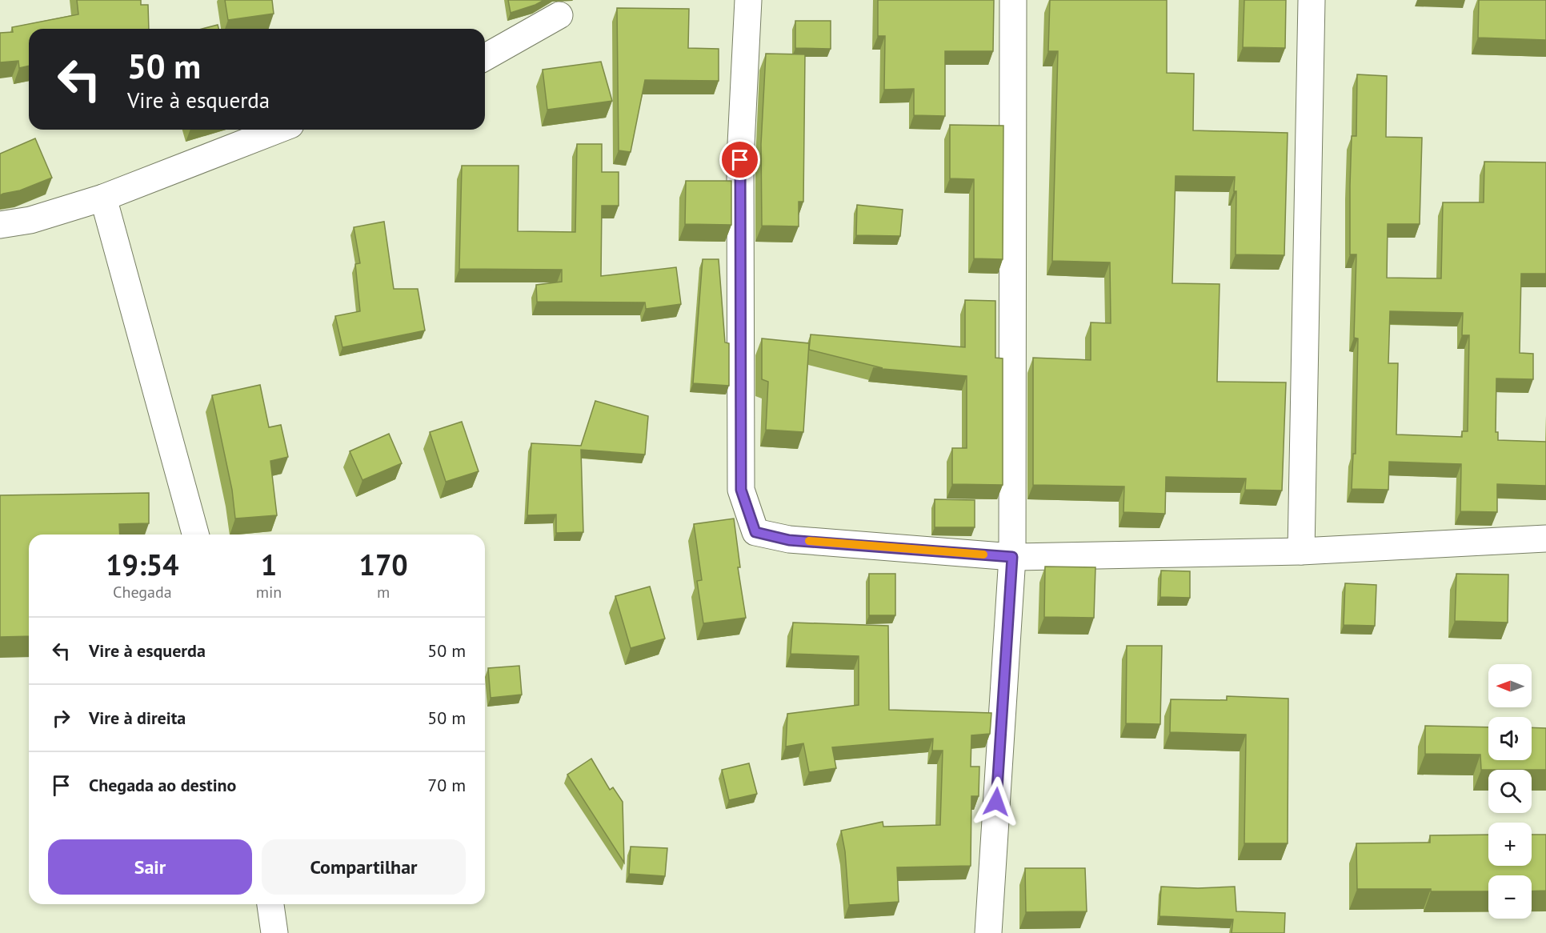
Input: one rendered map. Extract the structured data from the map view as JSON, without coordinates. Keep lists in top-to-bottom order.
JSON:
{
  "north": "left",
  "page": {
    "turn": ["50 m", "Vire à esquerda"],
    "eta": [
      "19:54",
      "Chegada",
      "1",
      "min",
      "170",
      "m"
    ],
    "list": [
      {
        "name": "Vire à esquerda",
        "value": "50 m"
      },
      {
        "name": "Vire à direita",
        "value": "50 m"
      },
      {
        "name": "Chegada ao destino",
        "value": "70 m"
      }
    ],
    "map_buttons": ["+", "−"],
    "buttons": ["Sair", "Compartilhar"]
  }
}
